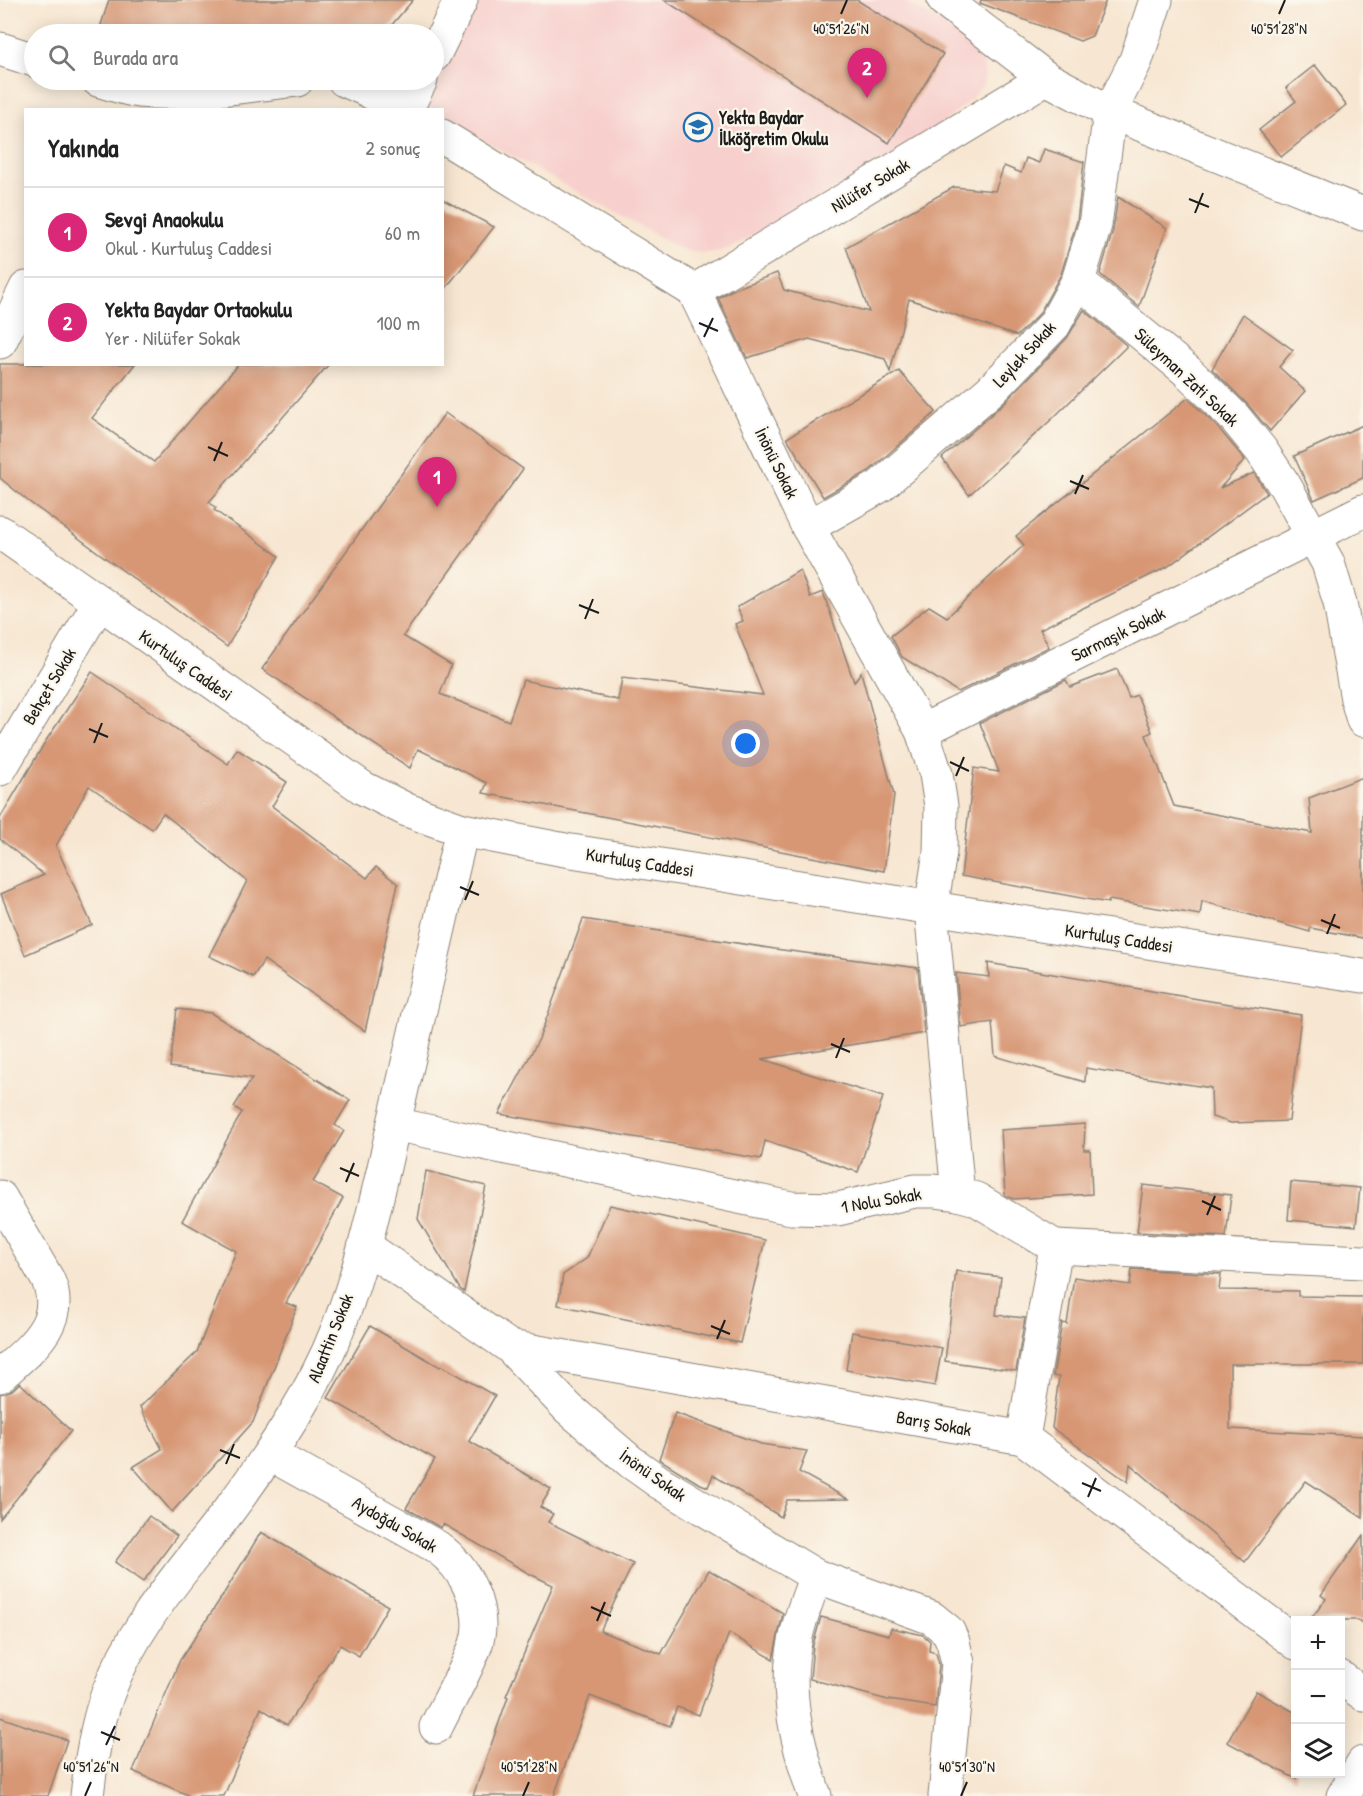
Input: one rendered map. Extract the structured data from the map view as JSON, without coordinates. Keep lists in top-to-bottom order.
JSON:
{
  "streets": {
    "street": [
      "Nilüfer Sokak",
      "Leylek Sokak",
      "Süleyman Zati Sokak",
      "İnönü Sokak",
      "Sarmaşık Sokak",
      "Kurtuluş Caddesi",
      "Behçet Sokak",
      "1 Nolu Sokak",
      "Alaattin Sokak",
      "Barış Sokak",
      "Aydoğdu Sokak"
    ]
  },
  "crossings": [
    ["Nilüfer Sokak", "İnönü Sokak"],
    ["Leylek Sokak", "Süleyman Zati Sokak"],
    ["Leylek Sokak", "İnönü Sokak"],
    ["Süleyman Zati Sokak", "Sarmaşık Sokak"],
    ["İnönü Sokak", "Sarmaşık Sokak"],
    ["İnönü Sokak", "Kurtuluş Caddesi"],
    ["İnönü Sokak", "1 Nolu Sokak"],
    ["İnönü Sokak", "Barış Sokak"],
    ["Kurtuluş Caddesi", "Behçet Sokak"],
    ["Kurtuluş Caddesi", "Alaattin Sokak"],
    ["1 Nolu Sokak", "Alaattin Sokak"],
    ["Alaattin Sokak", "Aydoğdu Sokak"]
  ],
  "places": {
    "school or university": ["Yekta Baydar İlköğretim Okulu"]
  },
  "page": {
    "search": "Burada ara",
    "pins": ["2", "1"],
    "heading": ["Yakında", "2 sonuç"],
    "list": [
      {
        "mark": "1",
        "name": "Sevgi Anaokulu",
        "note": "Okul · Kurtuluş Caddesi",
        "value": "60 m"
      },
      {
        "mark": "2",
        "name": "Yekta Baydar Ortaokulu",
        "note": "Yer · Nilüfer Sokak",
        "value": "100 m"
      }
    ],
    "map_buttons": ["+", "−"]
  },
  "coordinates": ["40°51'26\"N", "40°51'28\"N", "40°51'30\"N"]
}
